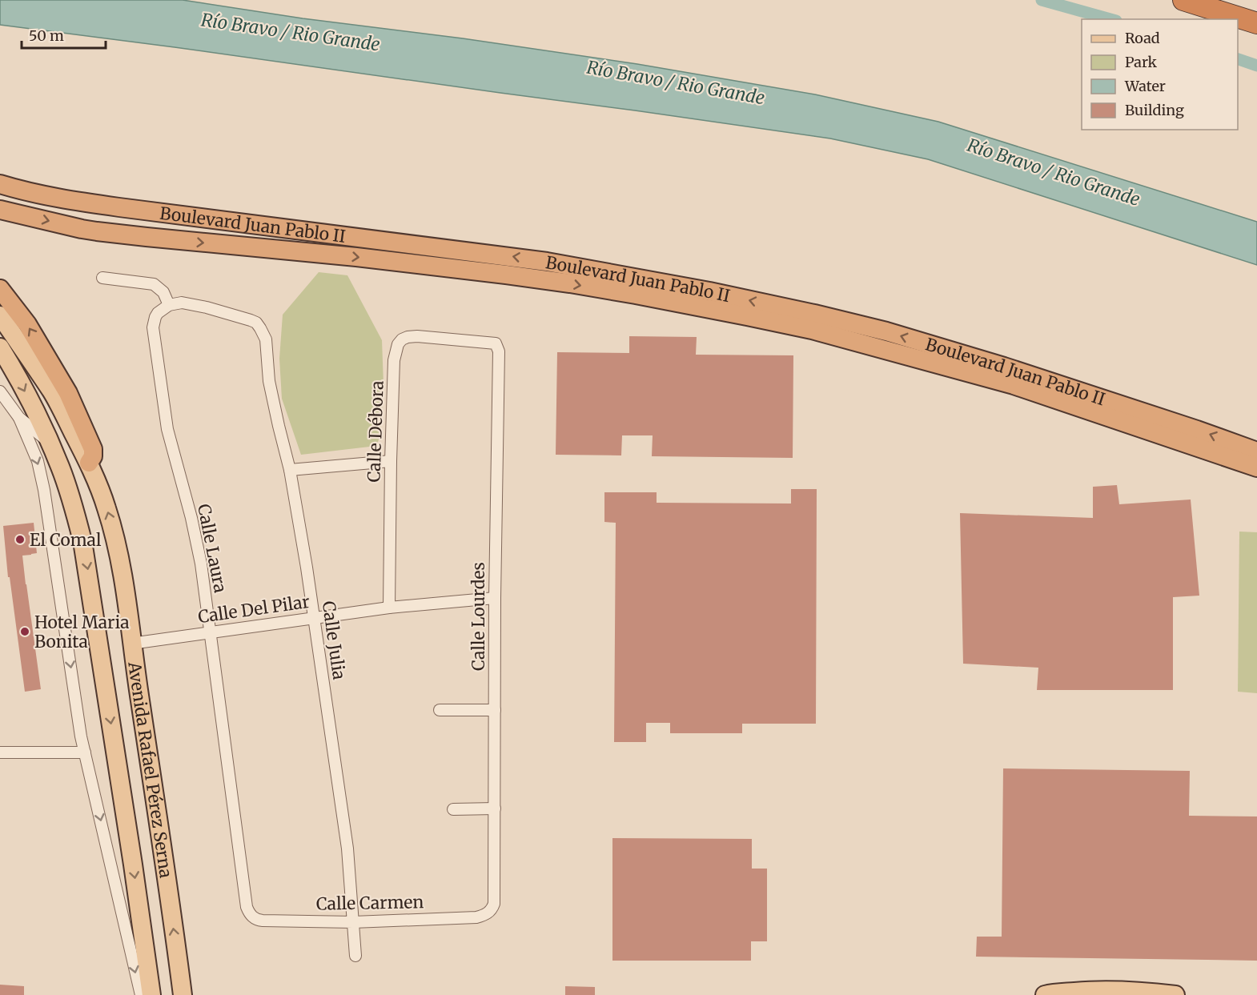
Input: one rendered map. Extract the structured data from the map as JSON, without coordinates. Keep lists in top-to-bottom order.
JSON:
{
  "streets": {
    "highway": ["Boulevard Juan Pablo II"],
    "main road": ["Avenida Rafael Pérez Serna"],
    "street": [
      "Calle Débora",
      "Calle Laura",
      "Calle Del Pilar",
      "Calle Lourdes",
      "Calle Julia",
      "Calle Carmen"
    ]
  },
  "crossings": [
    ["Calle Débora", "Calle Del Pilar"],
    ["Calle Débora", "Calle Lourdes"],
    ["Calle Laura", "Calle Del Pilar"],
    ["Calle Laura", "Calle Julia"],
    ["Calle Laura", "Calle Carmen"],
    ["Calle Del Pilar", "Calle Lourdes"],
    ["Calle Del Pilar", "Calle Julia"],
    ["Calle Del Pilar", "Avenida Rafael Pérez Serna"],
    ["Calle Lourdes", "Calle Carmen"],
    ["Calle Julia", "Calle Carmen"]
  ],
  "water": ["Río Bravo / Rio Grande"],
  "places": ["El Comal", "Hotel Maria Bonita"],
  "legend": [
    "Road",
    "Park",
    "Water",
    "Building"
  ],
  "scale_bar": "50 m"
}
